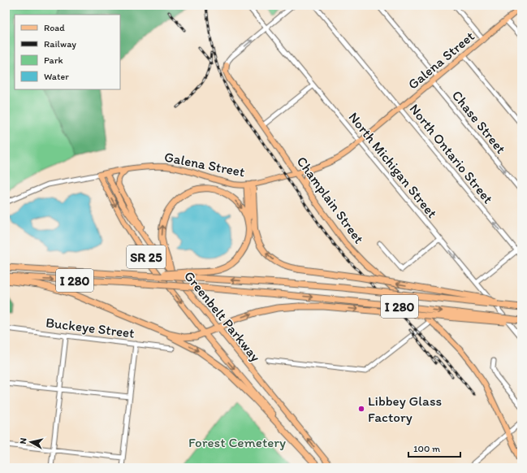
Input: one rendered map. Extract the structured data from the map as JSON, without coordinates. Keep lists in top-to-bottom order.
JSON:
{
  "streets": {
    "highway": ["I 280"],
    "main road": [
      "Galena Street",
      "Champlain Street",
      "SR 25",
      "Greenbelt Parkway"
    ],
    "street": [
      "Chase Street",
      "North Ontario Street",
      "North Michigan Street",
      "Buckeye Street"
    ]
  },
  "crossings": [
    ["Galena Street", "Chase Street"],
    ["Galena Street", "North Ontario Street"],
    ["Galena Street", "North Michigan Street"],
    ["Galena Street", "Champlain Street"],
    ["Galena Street", "Greenbelt Parkway"],
    ["North Michigan Street", "Champlain Street"]
  ],
  "one_way": ["Chase Street", "North Ontario Street"],
  "parks": ["Forest Cemetery"],
  "places": ["Libbey Glass Factory"],
  "legend": [
    "Road",
    "Railway",
    "Park",
    "Water"
  ],
  "scale_bar": "100 m",
  "north": "left"
}
